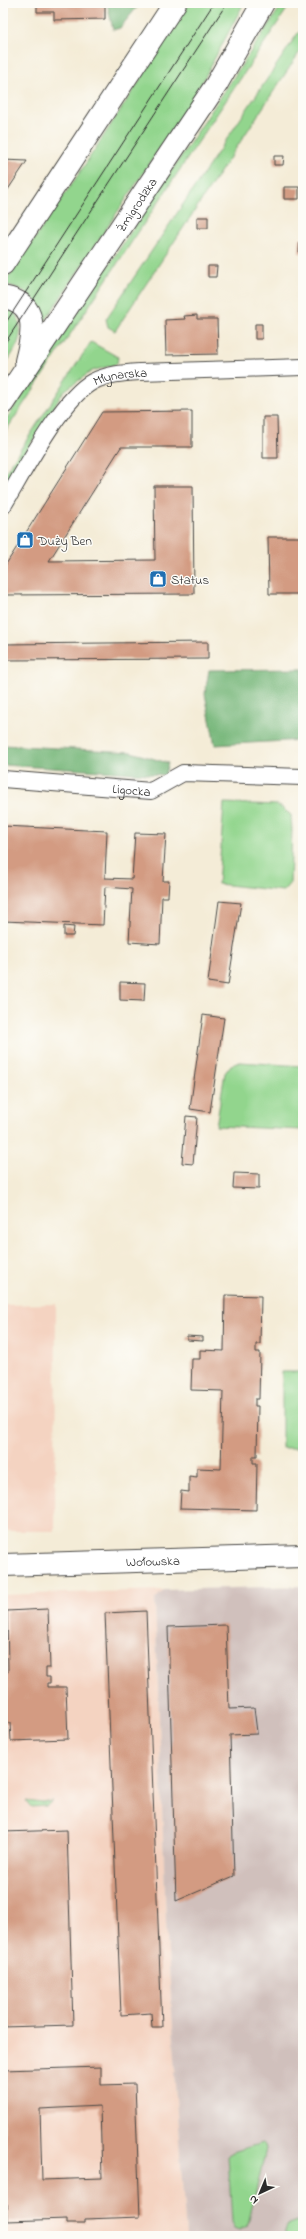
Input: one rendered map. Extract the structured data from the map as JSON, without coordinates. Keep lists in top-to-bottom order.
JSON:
{
  "streets": {
    "main road": ["Żmigrodzka", "Wołowska"],
    "street": ["Młynarska", "Ligocka"]
  },
  "places": {
    "shop": ["Duży Ben", "Status"]
  },
  "north": "bottom left"
}
